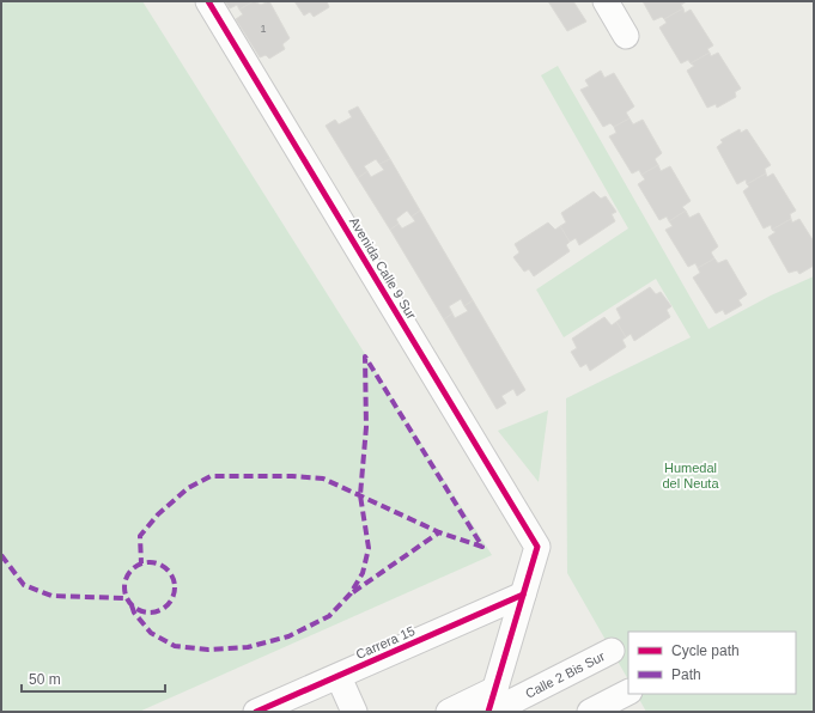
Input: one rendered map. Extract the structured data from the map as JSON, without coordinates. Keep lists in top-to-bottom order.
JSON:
{
  "streets": {
    "street": ["Avenida Calle 9 Sur", "Carrera 15", "Calle 2 Bis Sur"]
  },
  "crossings": [
    ["Avenida Calle 9 Sur", "Carrera 15"]
  ],
  "parks": ["Humedal del Neuta"],
  "house_numbers": ["1"],
  "legend": ["Cycle path", "Path"],
  "scale_bar": "50 m"
}
